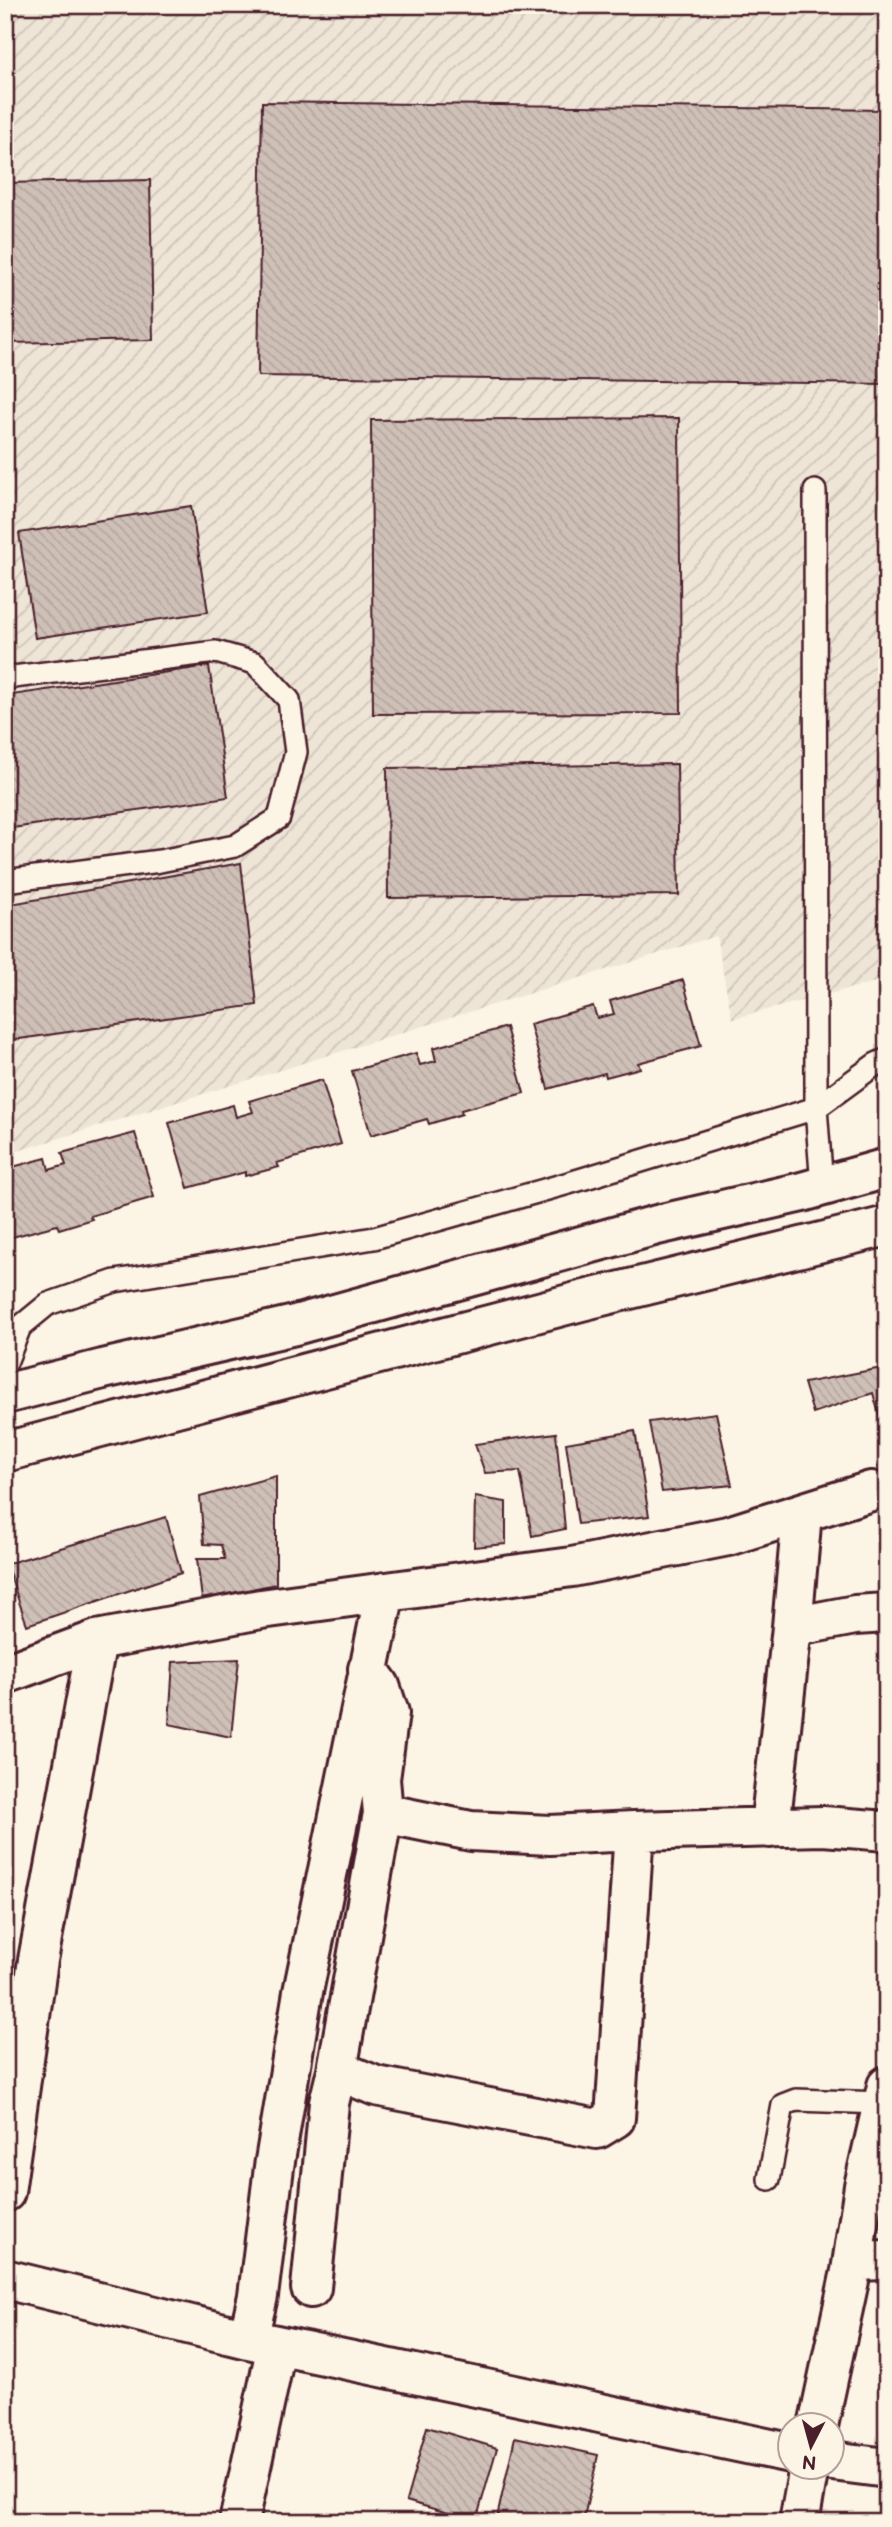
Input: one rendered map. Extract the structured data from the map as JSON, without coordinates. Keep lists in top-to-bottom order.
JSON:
{
  "north": "bottom"
}
